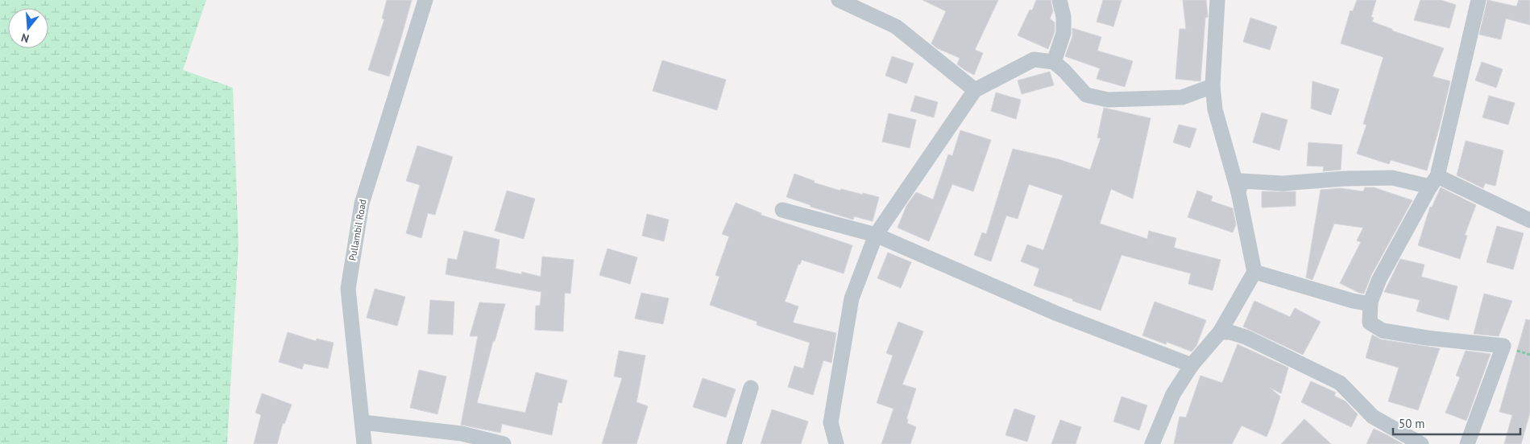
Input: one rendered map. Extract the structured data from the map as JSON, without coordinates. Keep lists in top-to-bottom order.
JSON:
{
  "streets": {
    "street": ["Pullambil Road"]
  },
  "scale_bar": "50 m",
  "north": "bottom"
}
